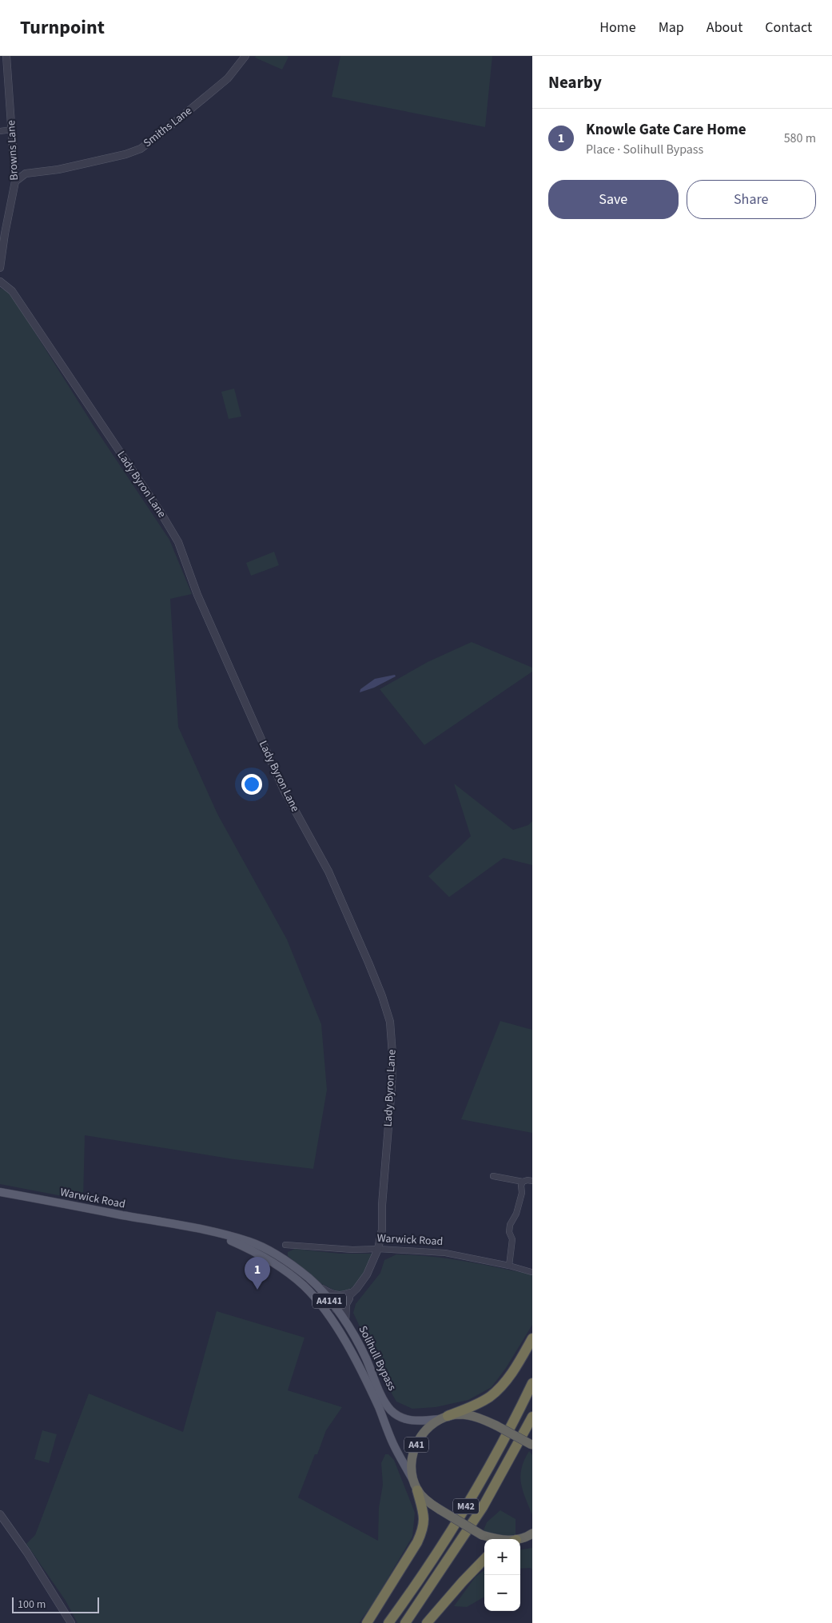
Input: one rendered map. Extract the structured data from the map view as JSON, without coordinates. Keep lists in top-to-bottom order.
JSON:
{
  "streets": {
    "highway": ["A41", "M42"],
    "main road": ["Warwick Road", "A4141", "Solihull Bypass"],
    "street": ["Smiths Lane", "Browns Lane", "Lady Byron Lane"]
  },
  "crossings": [
    ["Smiths Lane", "Browns Lane"],
    ["Lady Byron Lane", "Warwick Road"],
    ["Lady Byron Lane", "Solihull Bypass"],
    ["Warwick Road", "A4141"],
    ["Warwick Road", "Solihull Bypass"],
    ["A4141", "Solihull Bypass"],
    ["Solihull Bypass", "A41"]
  ],
  "scale_bar": "100 m",
  "page": {
    "header": "Turnpoint",
    "nav": [
      "Home",
      "Map",
      "About",
      "Contact"
    ],
    "heading": "Nearby",
    "list": [
      {
        "mark": "1",
        "name": "Knowle Gate Care Home",
        "note": "Place · Solihull Bypass",
        "value": "580 m"
      }
    ],
    "buttons": ["Save", "Share"],
    "pins": "1",
    "map_buttons": ["+", "−"],
    "scale": "100 m"
  }
}
